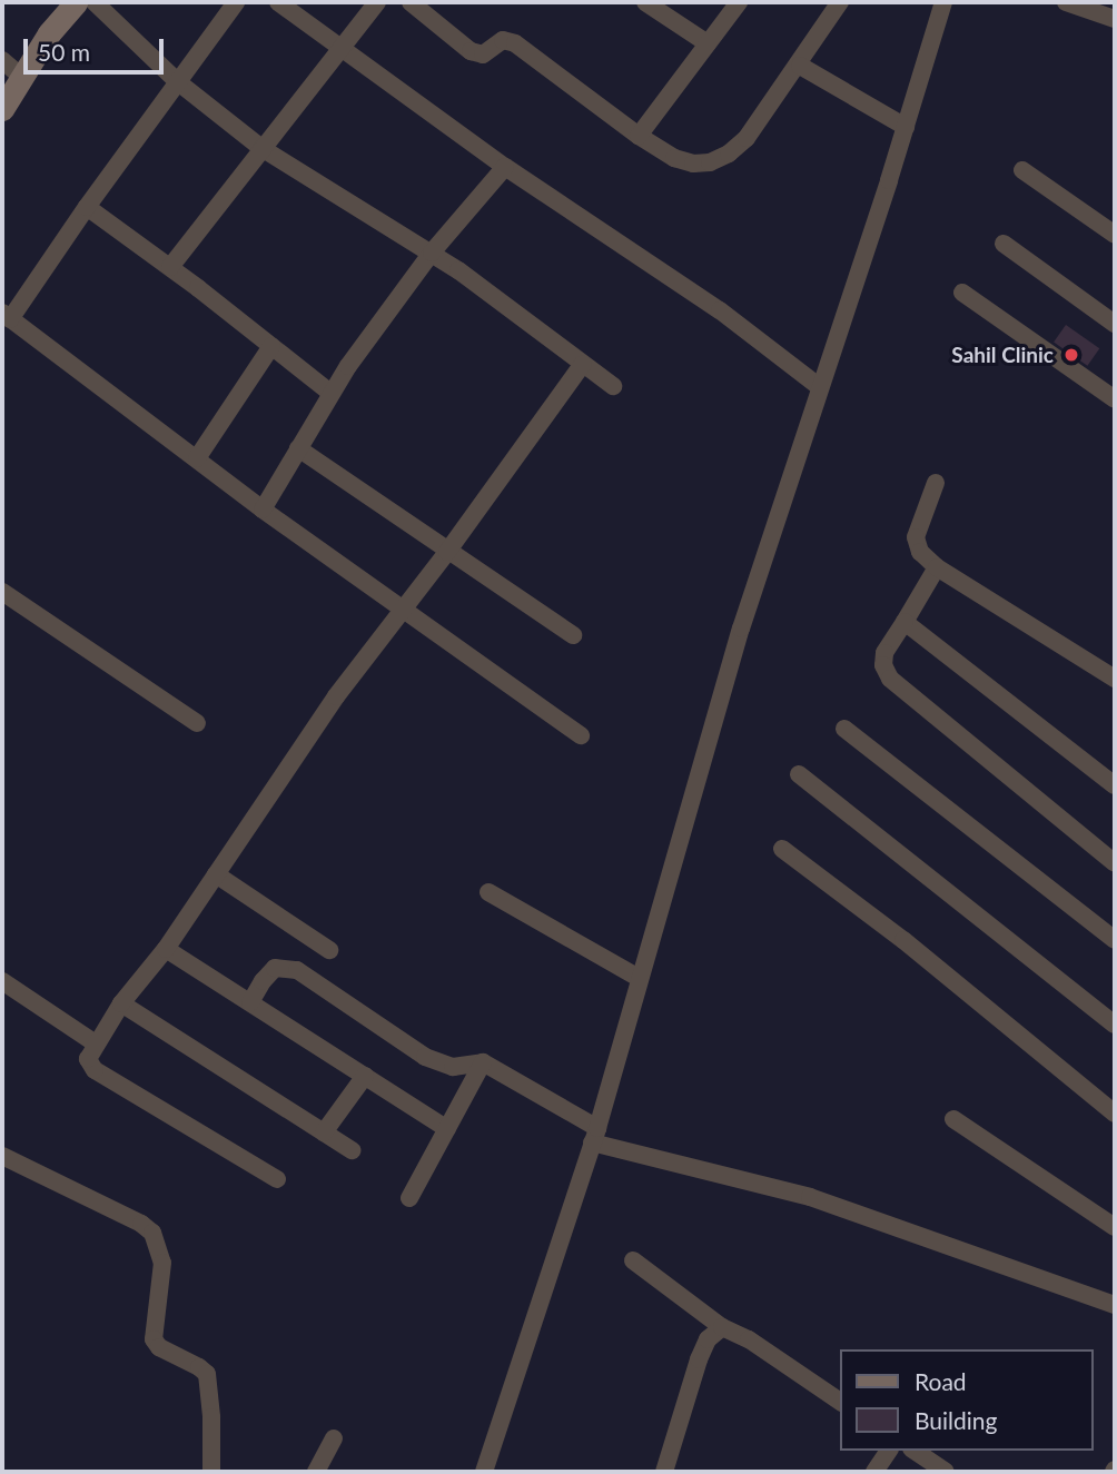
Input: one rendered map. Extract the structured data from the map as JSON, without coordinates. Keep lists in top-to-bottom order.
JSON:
{
  "places": ["Sahil Clinic"],
  "legend": ["Road", "Building"],
  "scale_bar": "50 m"
}
